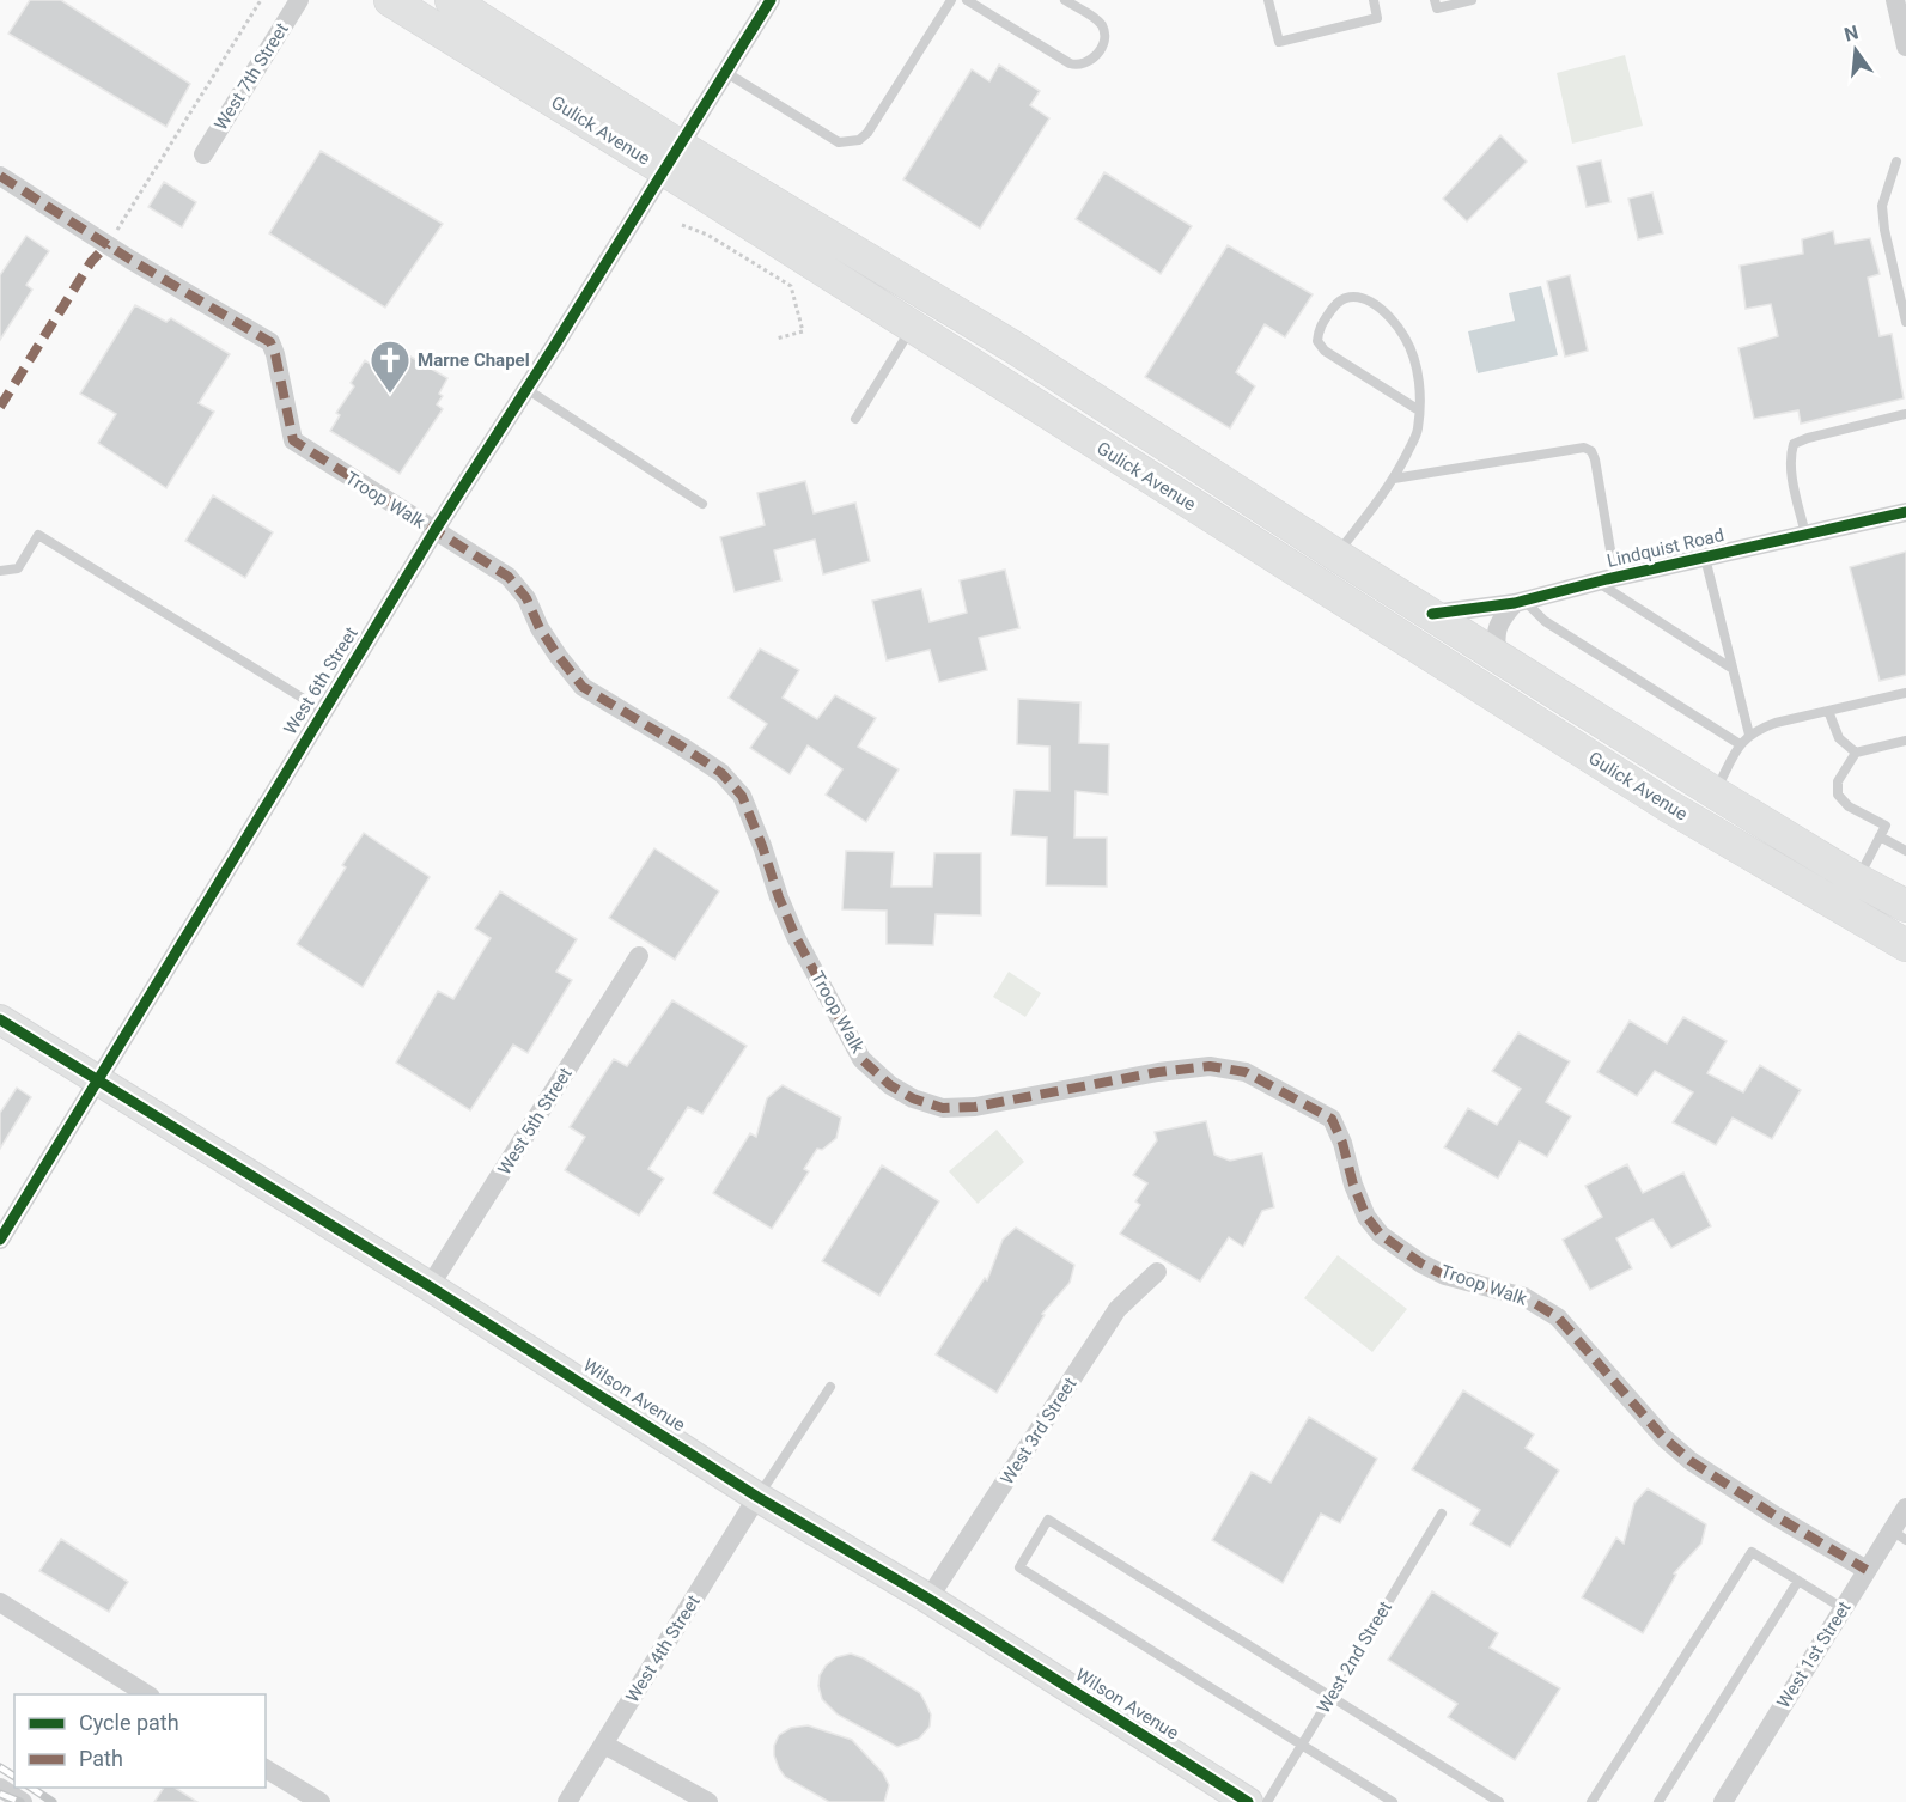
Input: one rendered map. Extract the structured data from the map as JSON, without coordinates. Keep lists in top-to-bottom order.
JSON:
{
  "streets": {
    "main road": ["Gulick Avenue"],
    "street": [
      "West 7th Street",
      "Troop Walk",
      "Lindquist Road",
      "West 6th Street",
      "West 5th Street",
      "Wilson Avenue",
      "West 3rd Street",
      "West 4th Street",
      "West 1st Street"
    ],
    "lane": ["West 2nd Street"]
  },
  "crossings": [
    ["Gulick Avenue", "Lindquist Road"],
    ["Gulick Avenue", "West 6th Street"],
    ["Troop Walk", "West 6th Street"],
    ["Troop Walk", "West 1st Street"],
    ["West 6th Street", "Wilson Avenue"],
    ["West 5th Street", "Wilson Avenue"],
    ["Wilson Avenue", "West 3rd Street"],
    ["Wilson Avenue", "West 4th Street"]
  ],
  "places": {
    "church": ["Marne Chapel"]
  },
  "legend": ["Cycle path", "Path"],
  "north": "top"
}
